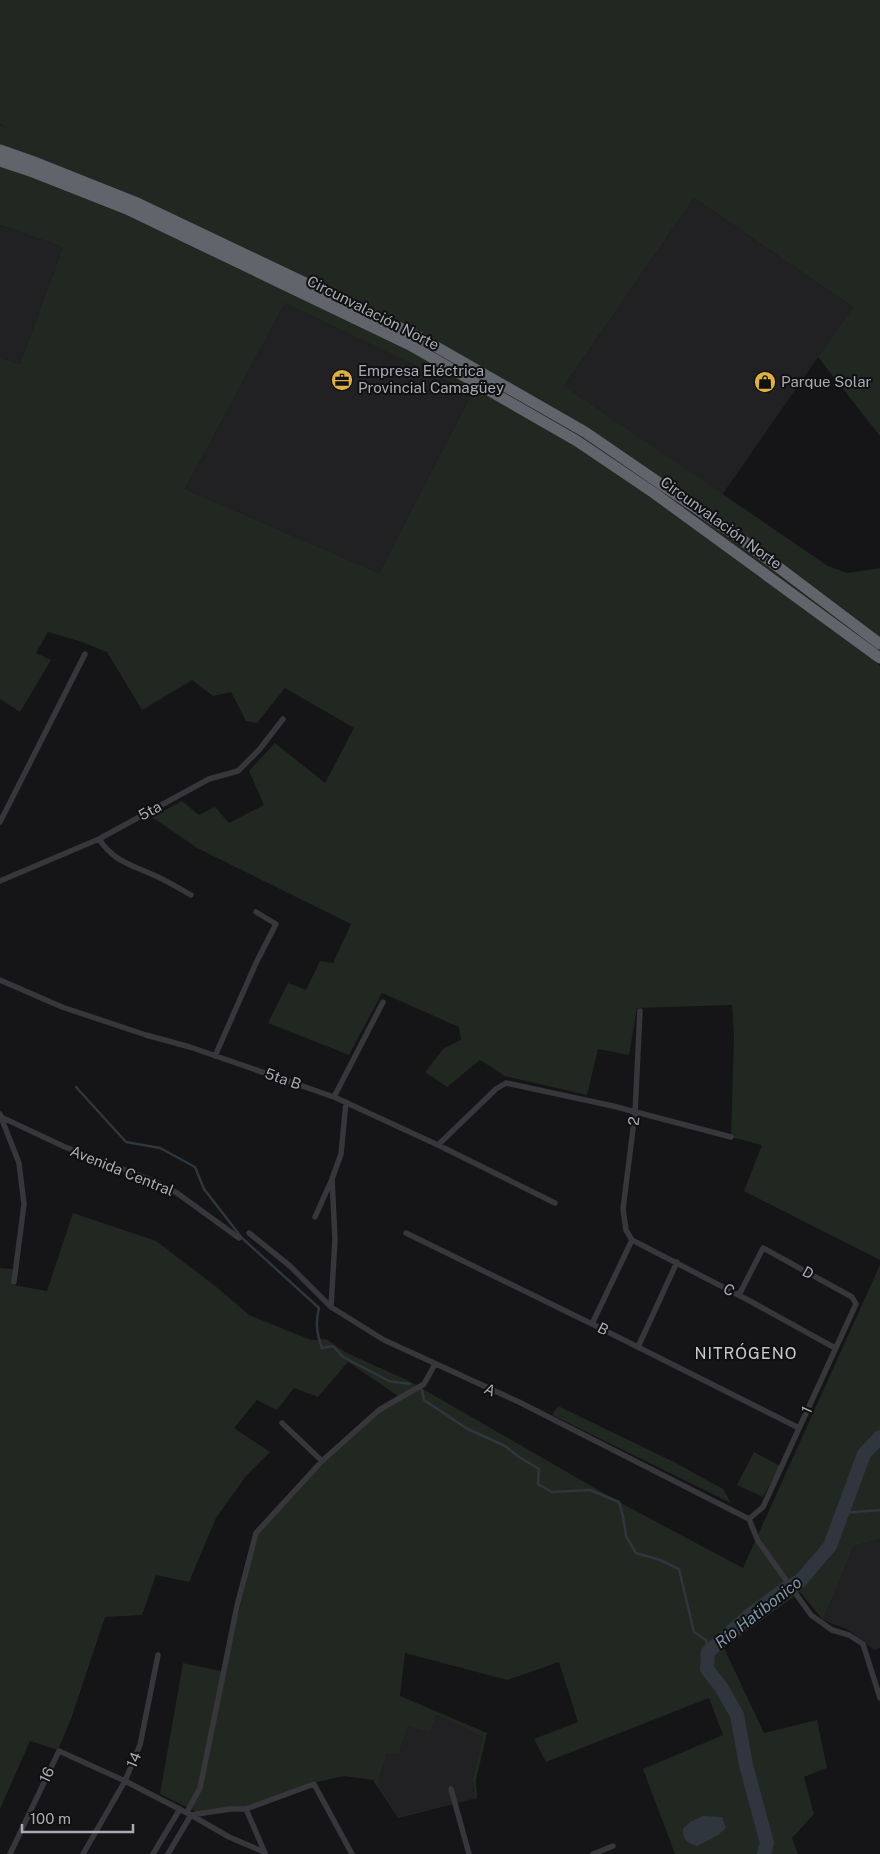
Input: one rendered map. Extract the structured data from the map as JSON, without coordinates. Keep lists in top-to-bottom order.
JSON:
{
  "streets": {
    "highway": ["Circunvalación Norte"],
    "street": [
      "5ta",
      "5ta B",
      "2",
      "Avenida Central",
      "D",
      "C",
      "B",
      "A",
      "1",
      "14",
      "16"
    ]
  },
  "crossings": [
    ["2", "C"],
    ["D", "C"],
    ["D", "1"],
    ["C", "1"],
    ["B", "1"],
    ["A", "1"],
    ["14", "16"]
  ],
  "districts": ["NITRÓGENO"],
  "water": ["Río Hatibonico"],
  "places": {
    "office": ["Empresa Eléctrica Provincial Camagüey"],
    "shop": ["Parque Solar"]
  },
  "scale_bar": "100 m"
}
